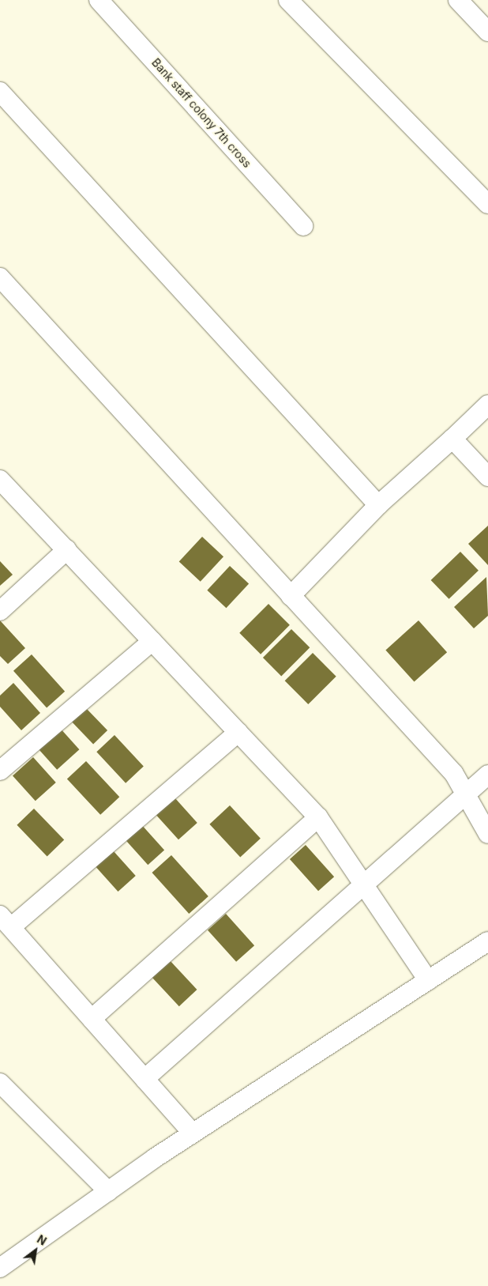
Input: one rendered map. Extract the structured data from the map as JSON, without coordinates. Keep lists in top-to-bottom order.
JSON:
{
  "streets": {
    "street": ["Bank staff colony 7th cross"]
  },
  "north": "top right"
}
